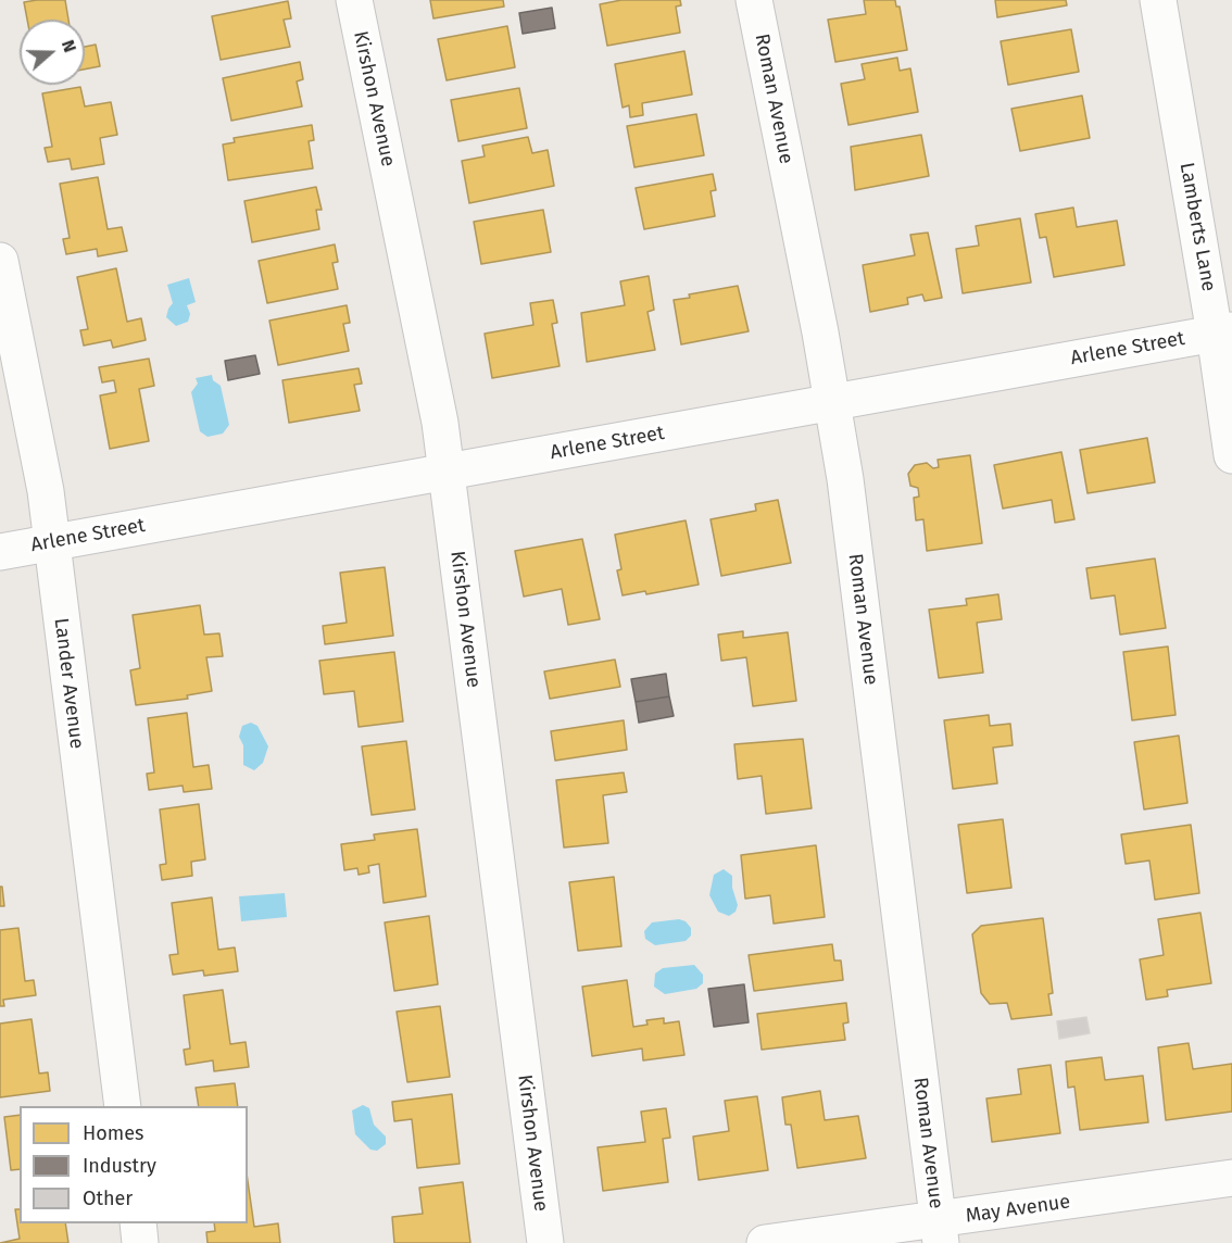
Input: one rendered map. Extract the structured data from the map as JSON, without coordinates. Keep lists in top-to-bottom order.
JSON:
{
  "streets": {
    "street": [
      "Kirshon Avenue",
      "Roman Avenue",
      "Lamberts Lane",
      "Arlene Street",
      "Lander Avenue",
      "May Avenue"
    ]
  },
  "crossings": [
    ["Kirshon Avenue", "Arlene Street"],
    ["Roman Avenue", "Arlene Street"],
    ["Roman Avenue", "May Avenue"],
    ["Lamberts Lane", "Arlene Street"],
    ["Arlene Street", "Lander Avenue"]
  ],
  "legend": ["Homes", "Industry", "Other"],
  "north": "right"
}
